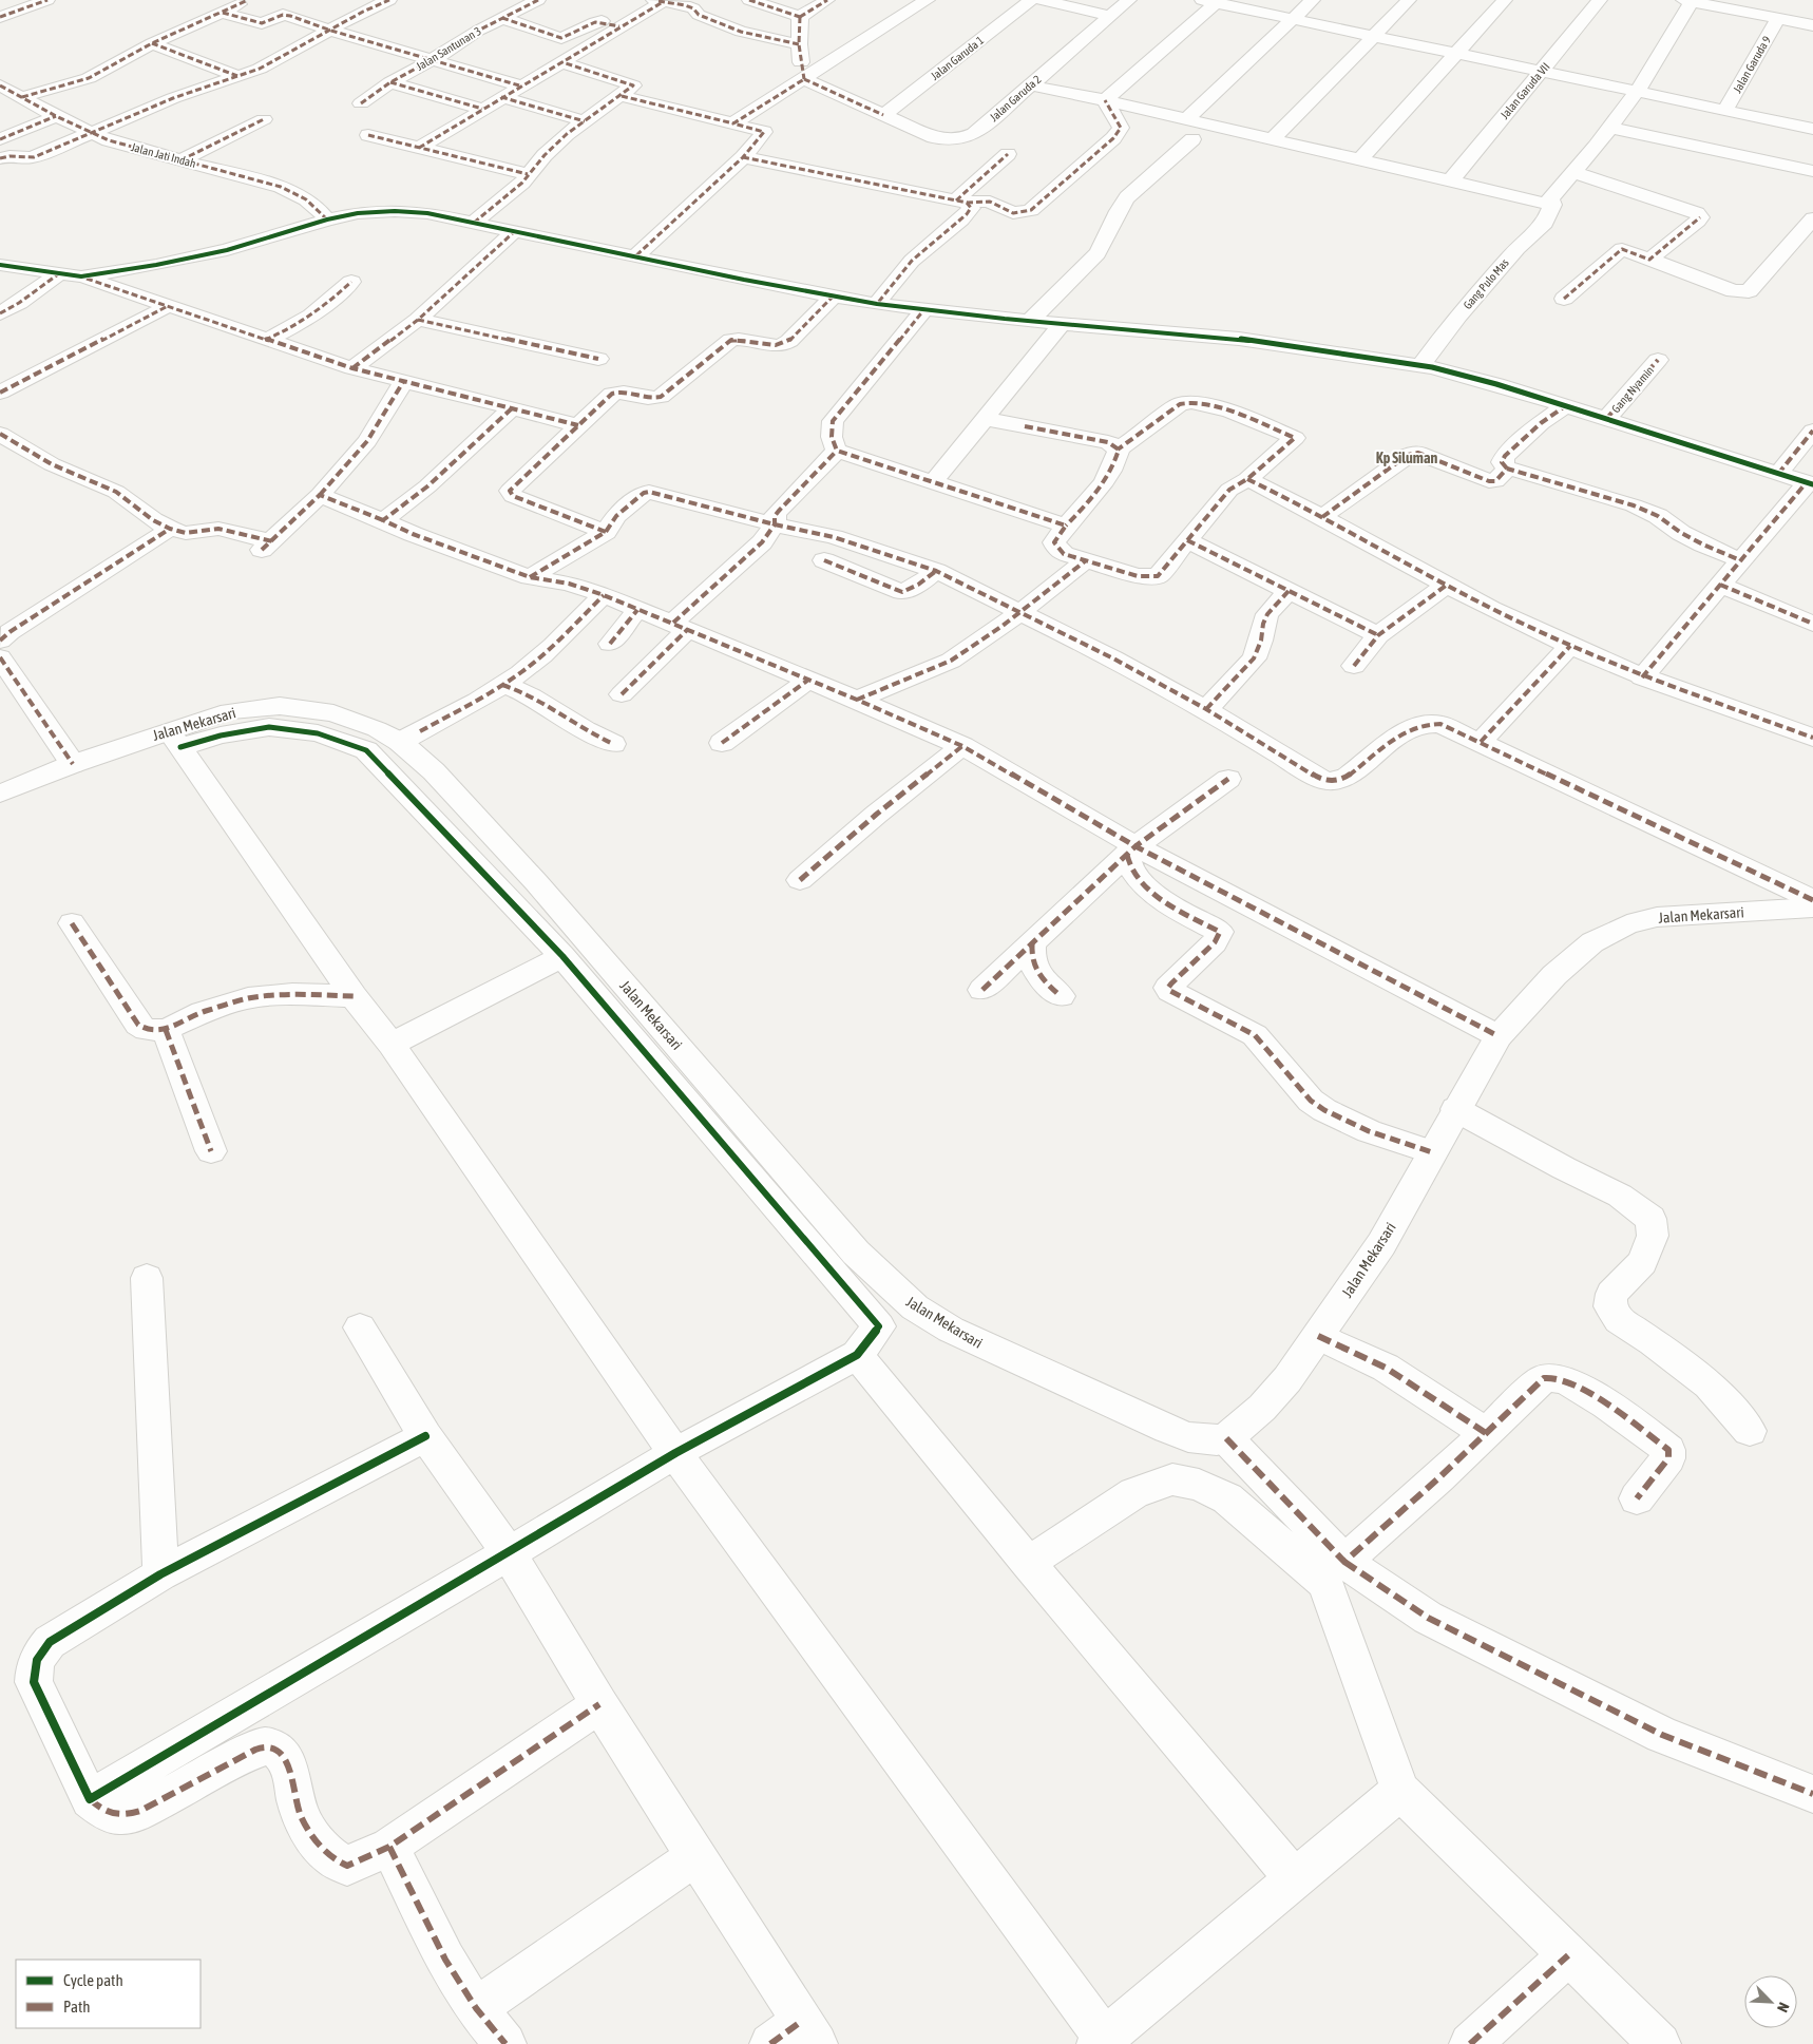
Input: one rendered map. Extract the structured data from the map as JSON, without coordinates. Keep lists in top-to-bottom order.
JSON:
{
  "streets": {
    "street": [
      "Jalan Santunan 3",
      "Jalan Garuda 1",
      "Jalan Garuda 9",
      "Jalan Garuda VII",
      "Jalan Garuda 2",
      "Jalan Jati Indah",
      "Gang Pulo Mas",
      "Gang Nyamin",
      "Jalan Mekarsari"
    ]
  },
  "crossings": [
    ["Jalan Garuda 1", "Jalan Garuda 2"]
  ],
  "districts": ["Kp Siluman"],
  "legend": ["Cycle path", "Path"],
  "north": "bottom right"
}
